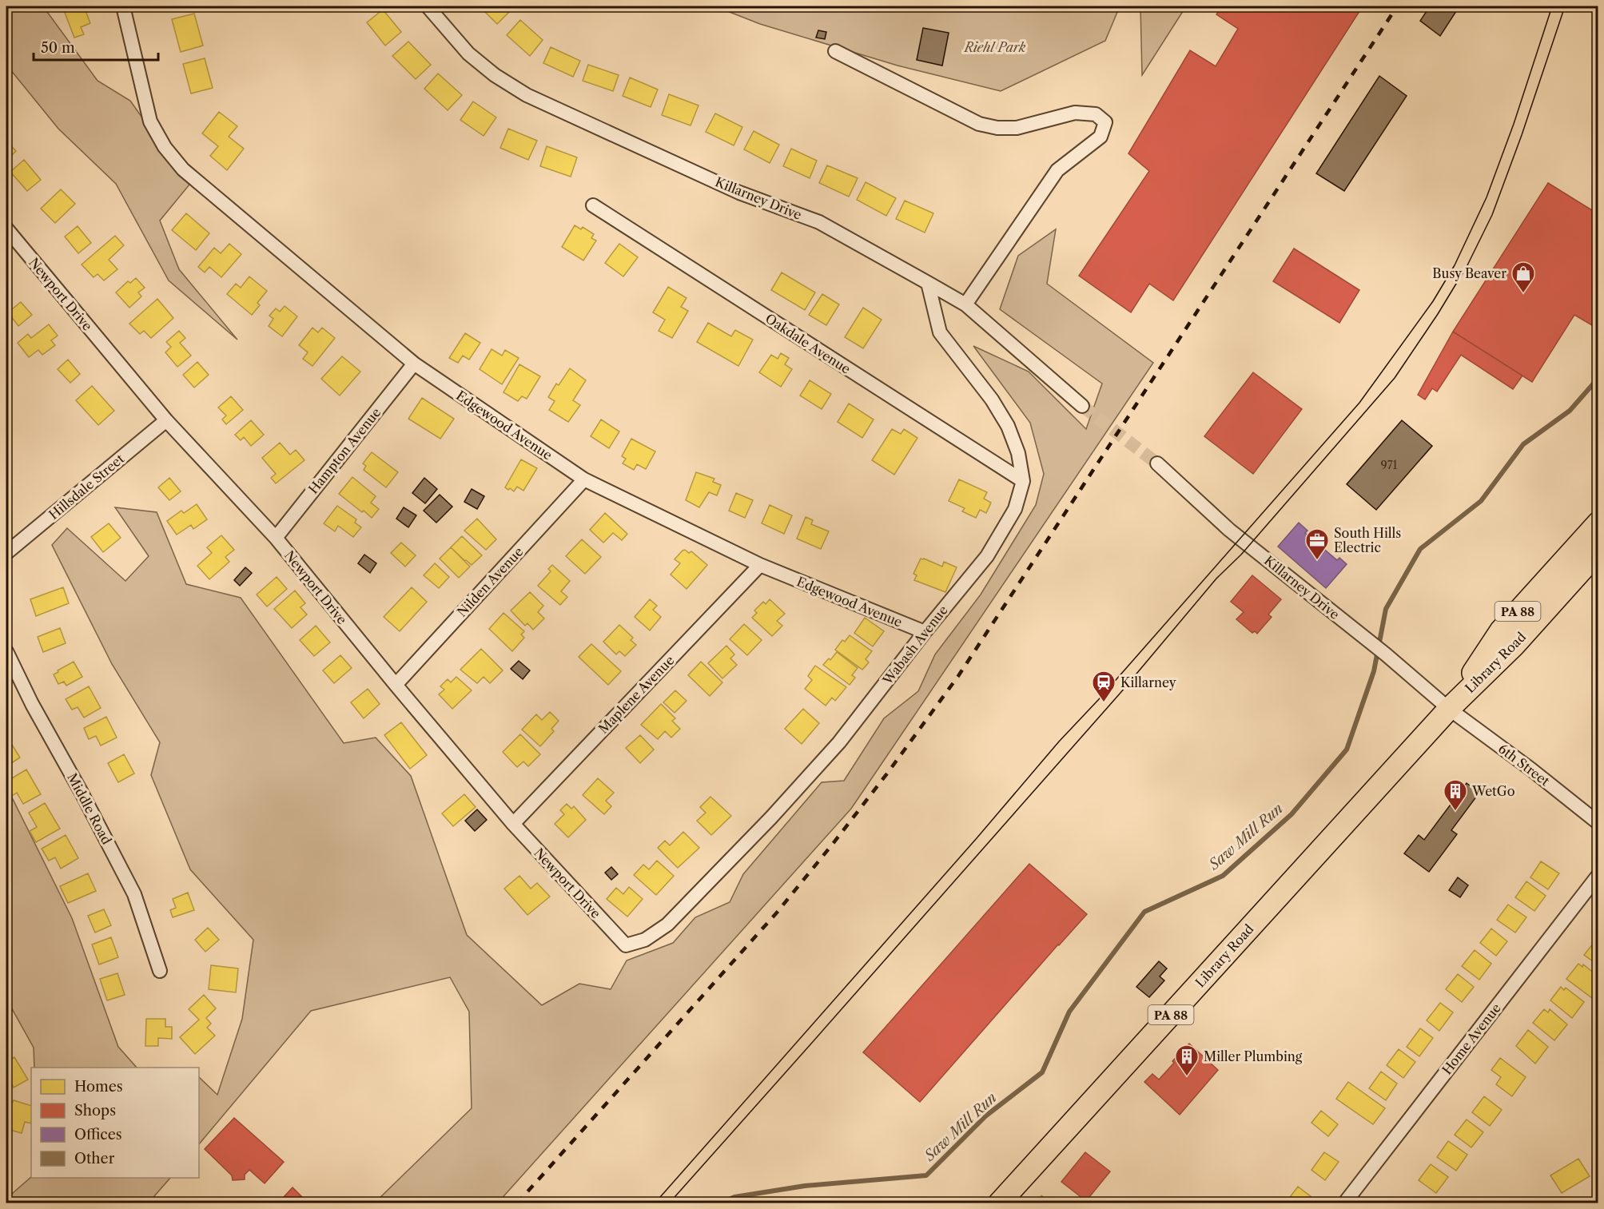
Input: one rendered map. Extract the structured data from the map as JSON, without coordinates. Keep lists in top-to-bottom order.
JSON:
{
  "streets": {
    "main road": ["PA 88", "Library Road"],
    "street": [
      "Killarney Drive",
      "Newport Drive",
      "Oakdale Avenue",
      "Edgewood Avenue",
      "Hampton Avenue",
      "Hillsdale Street",
      "Nilden Avenue",
      "Wabash Avenue",
      "Maplene Avenue",
      "6th Street",
      "Middle Road",
      "Home Avenue"
    ]
  },
  "crossings": [
    ["Killarney Drive", "Wabash Avenue"],
    ["Killarney Drive", "Library Road"],
    ["Killarney Drive", "6th Street"],
    ["Newport Drive", "Hampton Avenue"],
    ["Newport Drive", "Hillsdale Street"],
    ["Newport Drive", "Nilden Avenue"],
    ["Newport Drive", "Wabash Avenue"],
    ["Newport Drive", "Maplene Avenue"],
    ["Oakdale Avenue", "Wabash Avenue"],
    ["Edgewood Avenue", "Hampton Avenue"],
    ["Edgewood Avenue", "Nilden Avenue"],
    ["Edgewood Avenue", "Wabash Avenue"],
    ["Edgewood Avenue", "Maplene Avenue"],
    ["Library Road", "6th Street"]
  ],
  "water": ["Saw Mill Run"],
  "parks": ["Riehl Park"],
  "places": {
    "shop": ["Busy Beaver"],
    "office": ["South Hills Electric"],
    "station": ["Killarney"],
    "building": ["WetGo", "Miller Plumbing"]
  },
  "house_numbers": ["971"],
  "legend": [
    "Homes",
    "Shops",
    "Offices",
    "Other"
  ],
  "scale_bar": "50 m"
}
